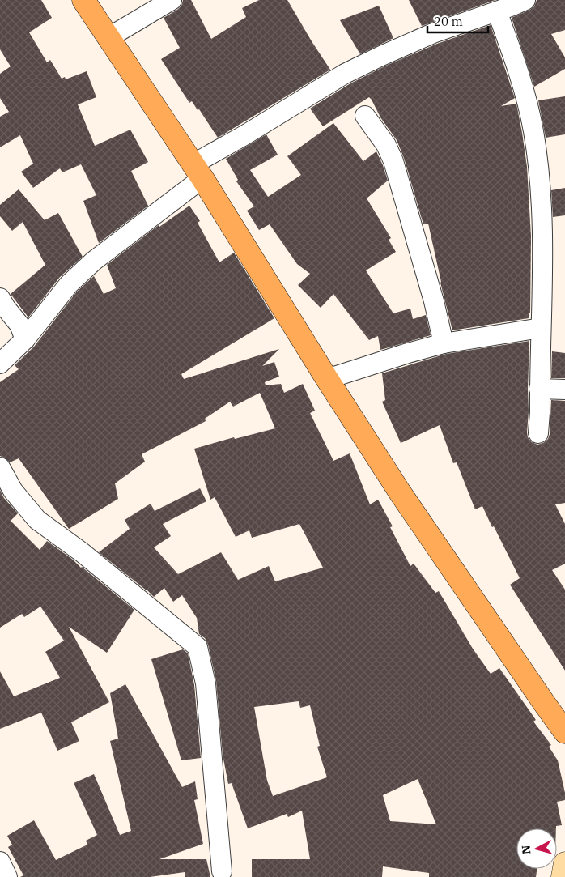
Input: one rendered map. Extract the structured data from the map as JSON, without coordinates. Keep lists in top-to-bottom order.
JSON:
{
  "scale_bar": "20 m",
  "north": "left"
}
